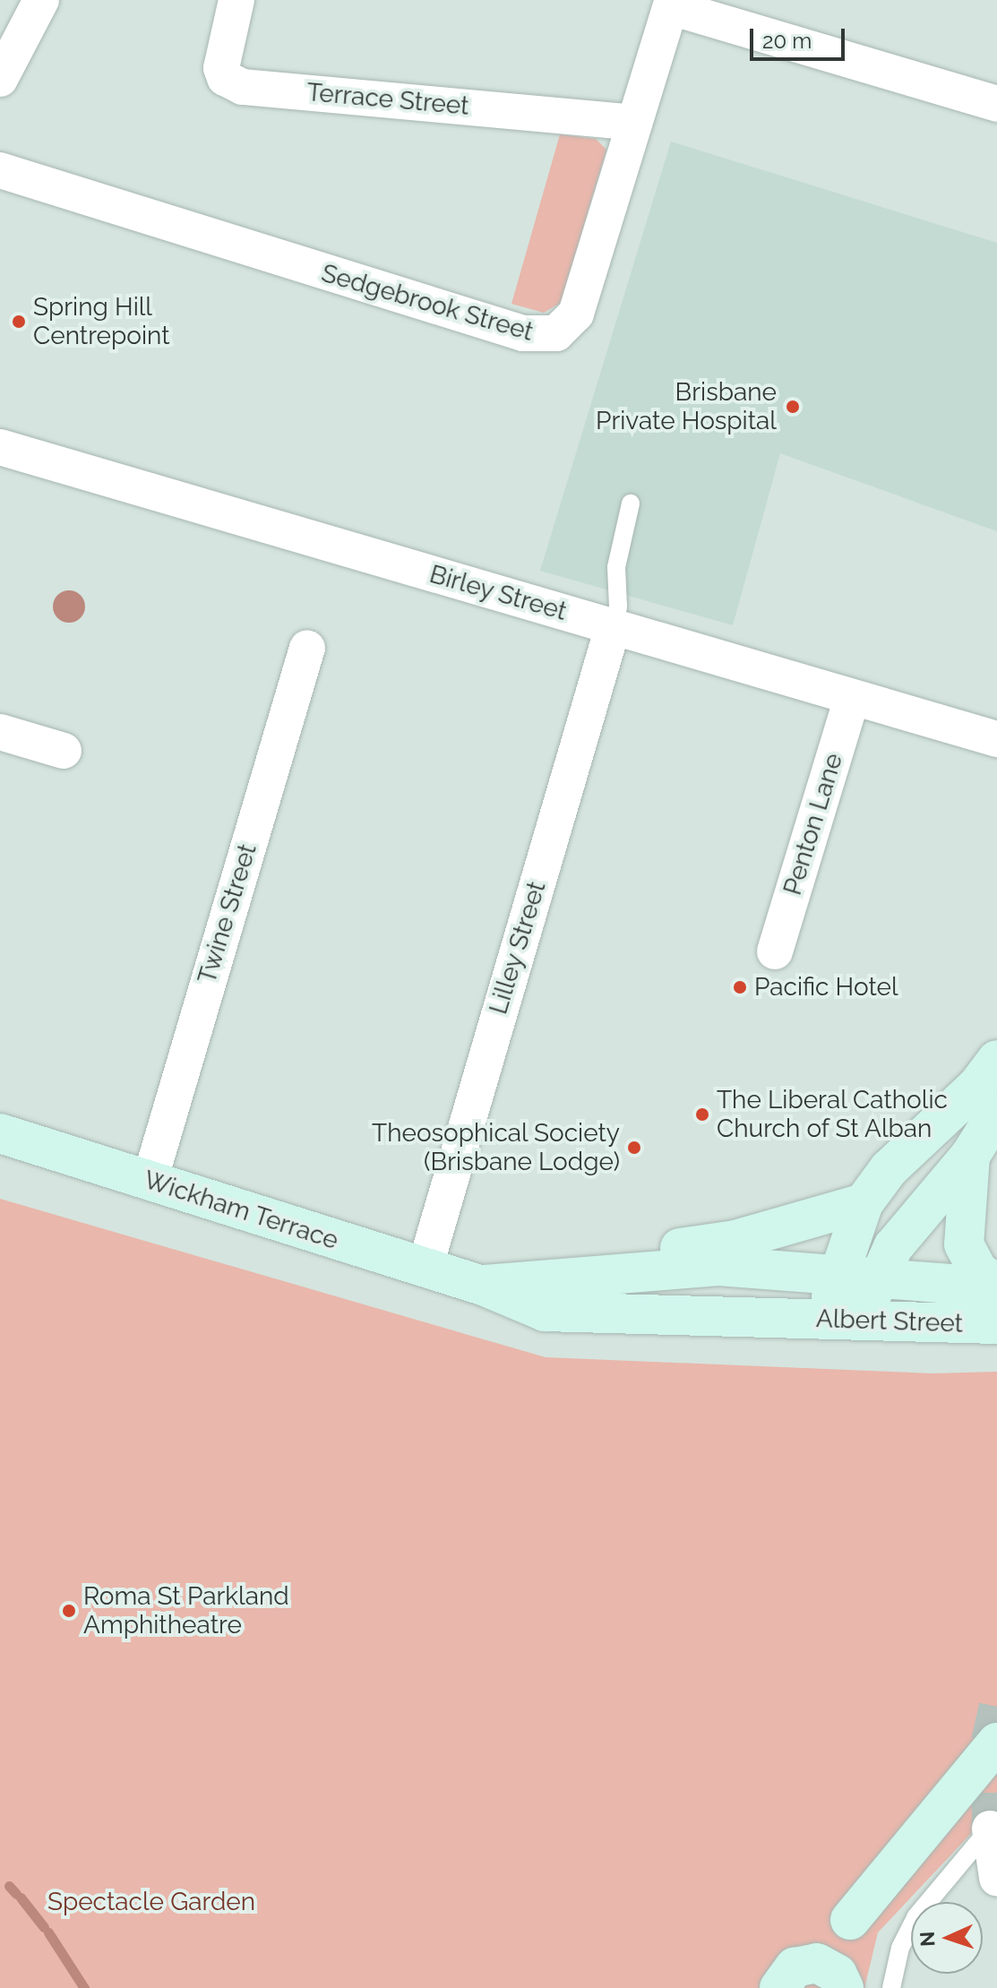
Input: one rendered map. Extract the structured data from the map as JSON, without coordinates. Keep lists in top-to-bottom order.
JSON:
{
  "streets": {
    "street": [
      "Terrace Street",
      "Sedgebrook Street",
      "Birley Street",
      "Penton Lane",
      "Twine Street",
      "Lilley Street",
      "Wickham Terrace",
      "Albert Street"
    ]
  },
  "crossings": [
    ["Terrace Street", "Sedgebrook Street"],
    ["Birley Street", "Penton Lane"],
    ["Birley Street", "Lilley Street"],
    ["Twine Street", "Wickham Terrace"],
    ["Lilley Street", "Wickham Terrace"],
    ["Wickham Terrace", "Albert Street"]
  ],
  "parks": ["Spectacle Garden"],
  "places": [
    "Spring Hill Centrepoint",
    "Brisbane Private Hospital",
    "Pacific Hotel",
    "The Liberal Catholic Church of St Alban",
    "Theosophical Society (Brisbane Lodge)",
    "Roma St Parkland Amphitheatre"
  ],
  "scale_bar": "20 m",
  "north": "left"
}
